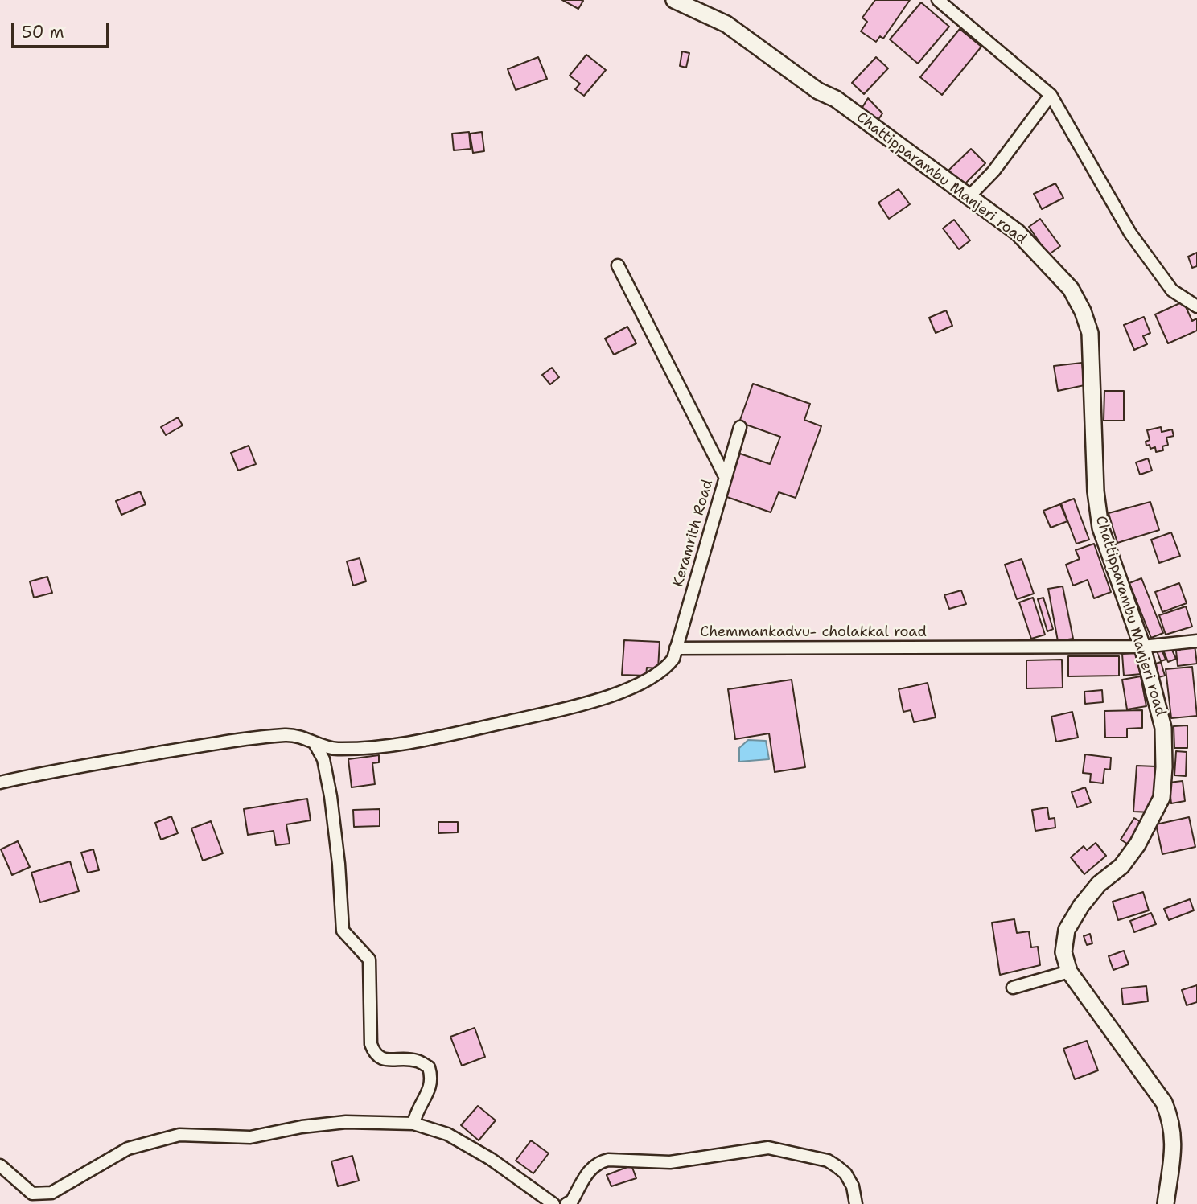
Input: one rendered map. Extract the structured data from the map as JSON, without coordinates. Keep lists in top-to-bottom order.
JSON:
{
  "streets": {
    "main road": ["Chattipparambu Manjeri road"],
    "street": ["Keramrith Road", "Chemmankadvu- cholakkal road"]
  },
  "crossings": [
    ["Chattipparambu Manjeri road", "Chemmankadvu- cholakkal road"],
    ["Keramrith Road", "Chemmankadvu- cholakkal road"]
  ],
  "scale_bar": "50 m"
}
